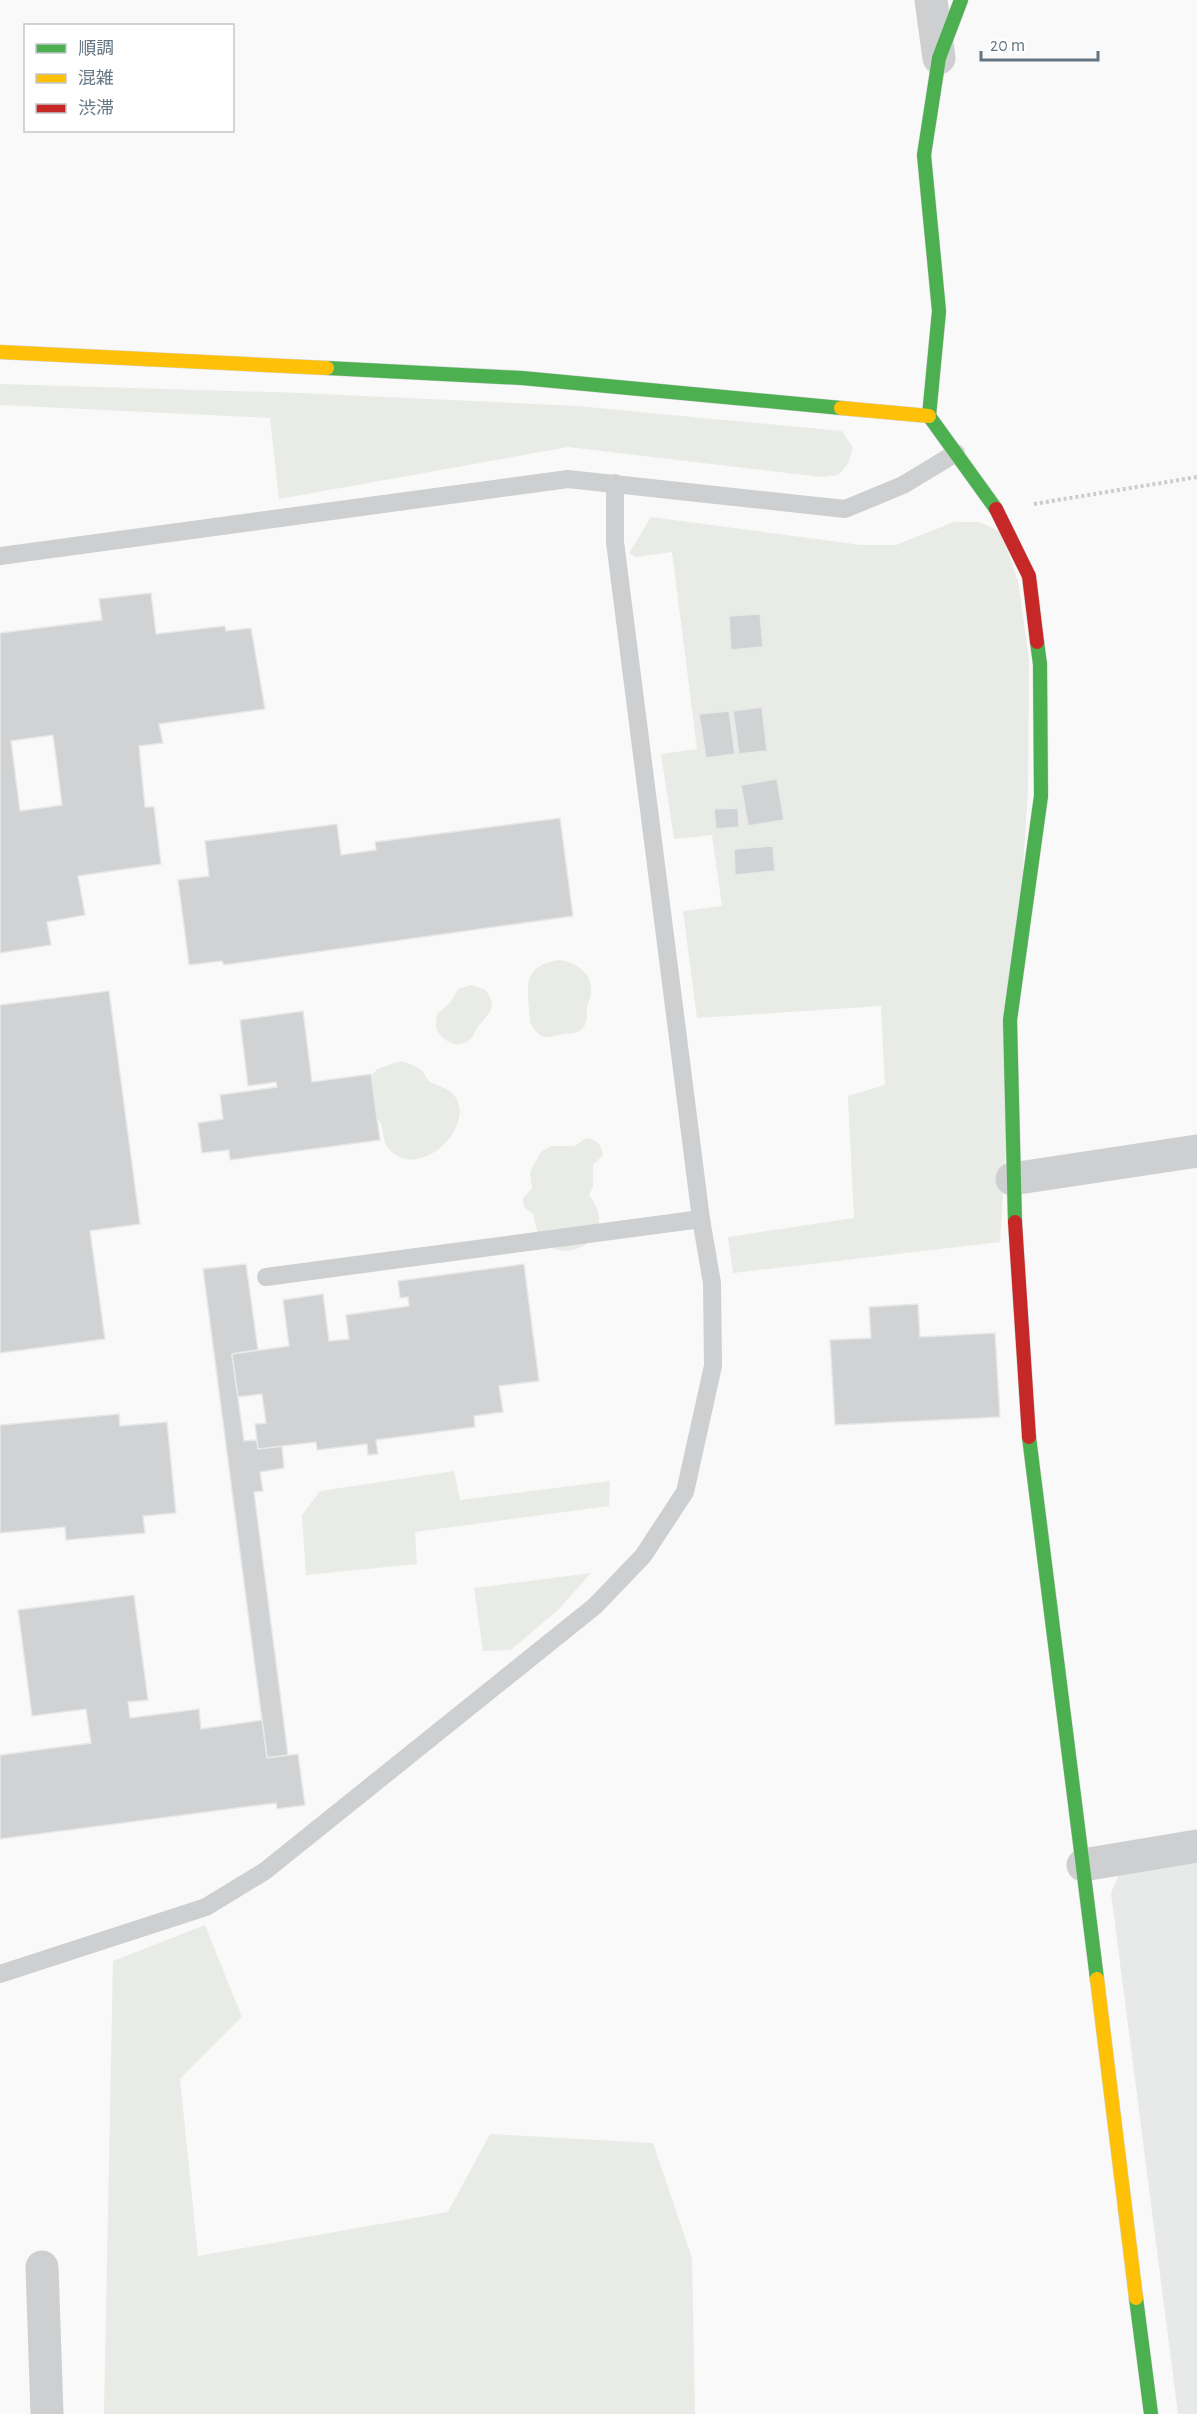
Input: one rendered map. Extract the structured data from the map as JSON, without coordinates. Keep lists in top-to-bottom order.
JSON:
{
  "legend": ["順調", "混雑", "渋滞"],
  "scale_bar": "20 m"
}
